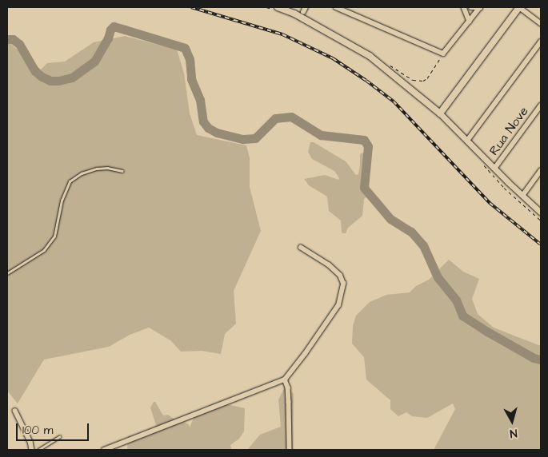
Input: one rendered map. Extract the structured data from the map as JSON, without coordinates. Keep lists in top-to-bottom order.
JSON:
{
  "streets": {
    "street": ["Rua Nove"]
  },
  "scale_bar": "100 m",
  "north": "bottom"
}
